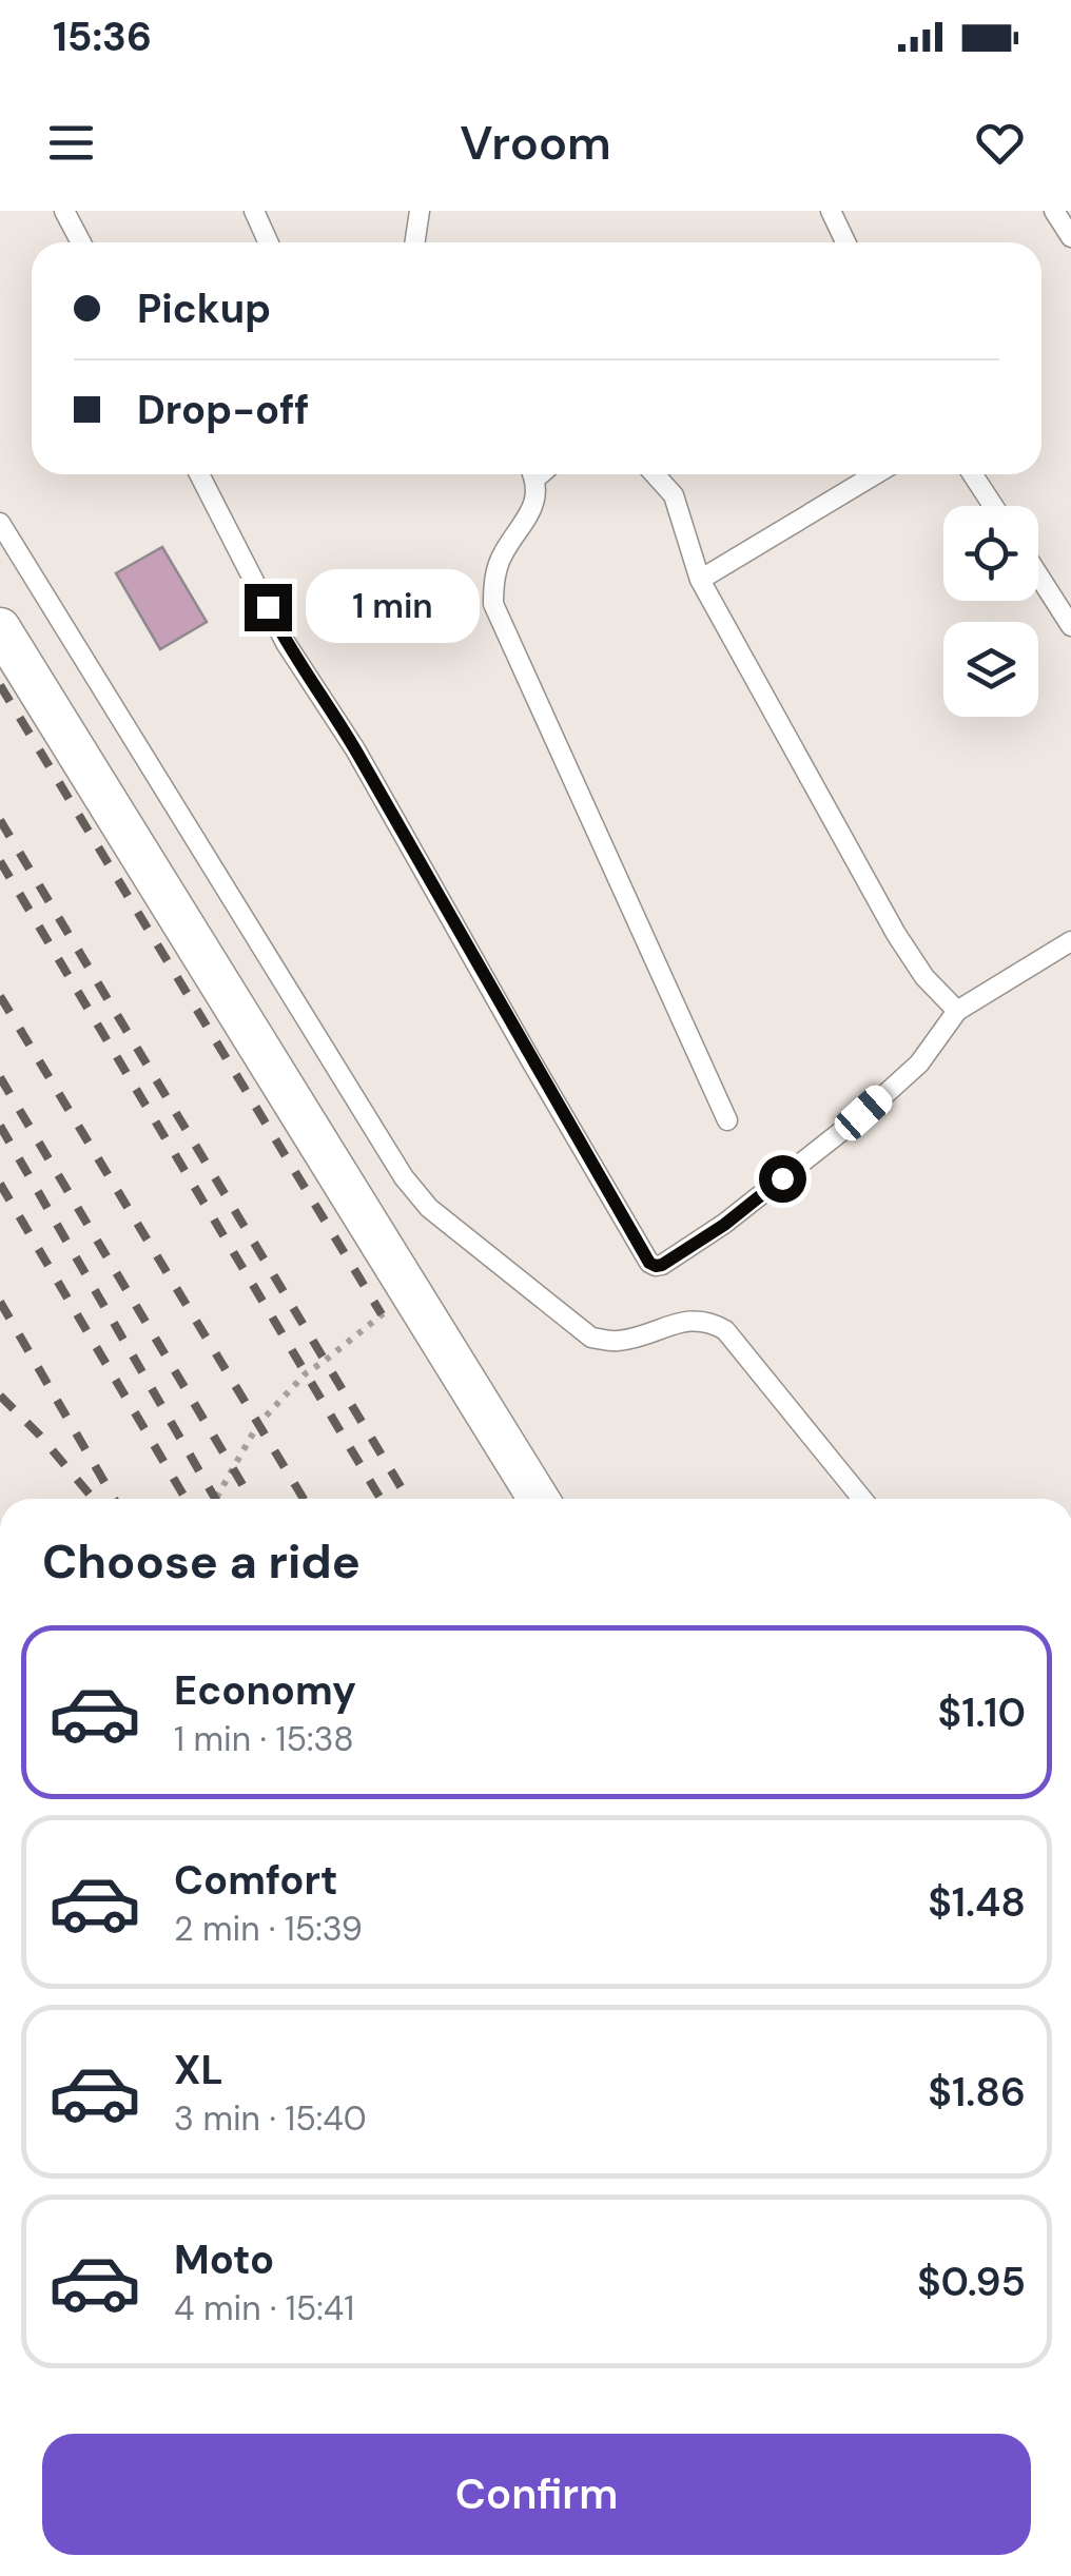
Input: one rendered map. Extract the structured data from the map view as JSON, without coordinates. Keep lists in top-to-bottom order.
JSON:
{
  "page": {
    "status": "15:36",
    "header": "Vroom",
    "banner": ["Pickup", "Drop-off"],
    "bubble": "1 min",
    "heading": "Choose a ride",
    "list": [
      {
        "name": "Economy",
        "note": "1 min · 15:38",
        "value": "$1.10"
      },
      {
        "name": "Comfort",
        "note": "2 min · 15:39",
        "value": "$1.48"
      },
      {
        "name": "XL",
        "note": "3 min · 15:40",
        "value": "$1.86"
      },
      {
        "name": "Moto",
        "note": "4 min · 15:41",
        "value": "$0.95"
      }
    ],
    "buttons": "Confirm"
  }
}
